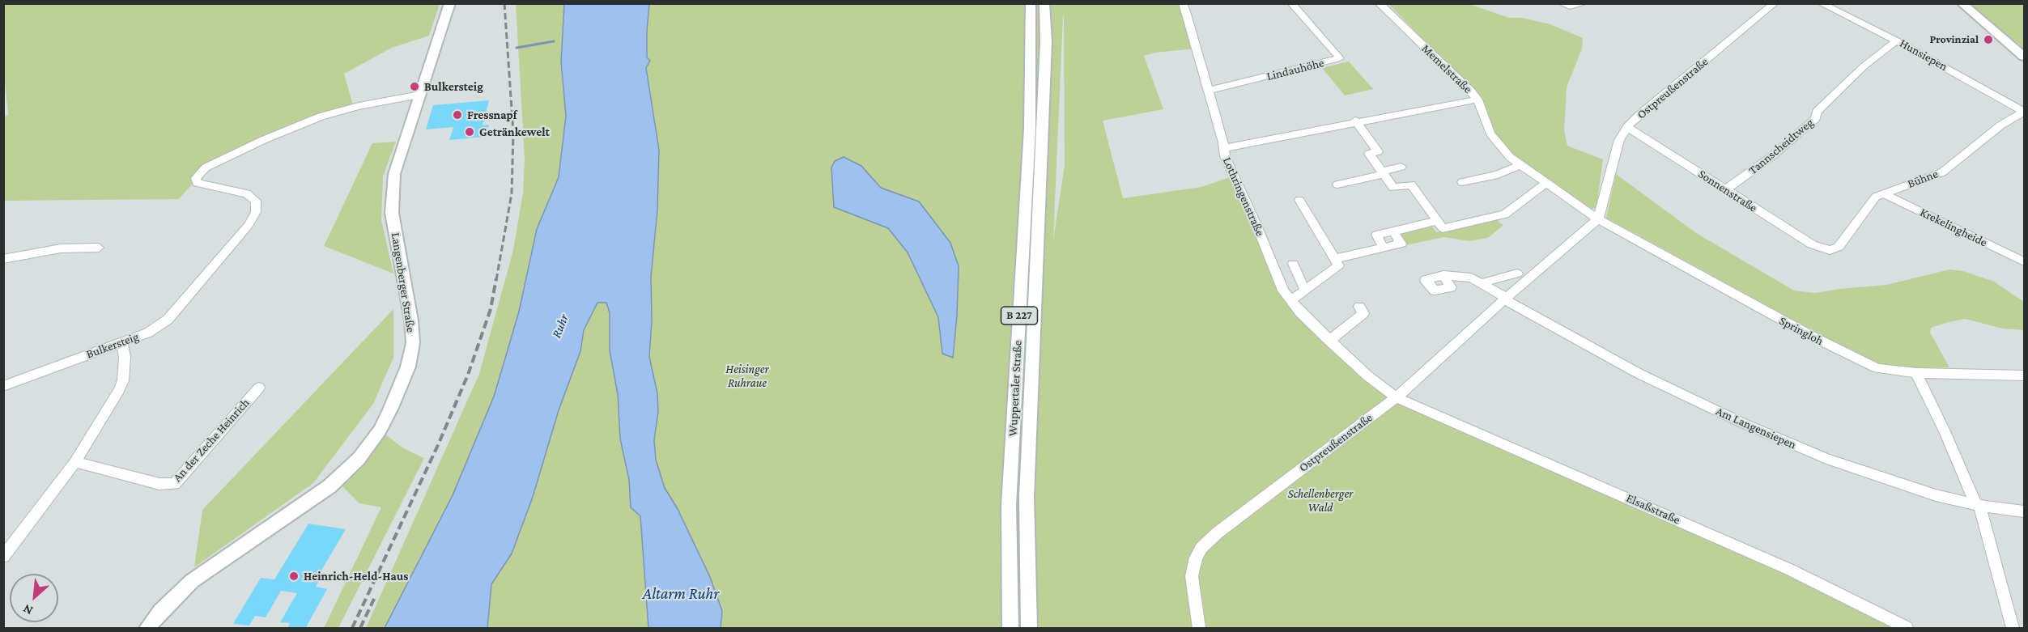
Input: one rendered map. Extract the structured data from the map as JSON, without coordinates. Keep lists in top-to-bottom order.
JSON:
{
  "streets": {
    "main road": ["Langenberger Straße", "B 227", "Wuppertaler Straße"],
    "street": [
      "Hunsiepen",
      "Memelstraße",
      "Lindauhöhe",
      "Ostpreußenstraße",
      "Tannscheidtweg",
      "Bühne",
      "Sonnenstraße",
      "Lothringenstraße",
      "Krekelingheide",
      "Springloh",
      "Bulkersteig",
      "Am Langensiepen",
      "An der Zeche Heinrich",
      "Elsaßstraße"
    ]
  },
  "crossings": [
    ["Hunsiepen", "Tannscheidtweg"],
    ["Hunsiepen", "Bühne"],
    ["Memelstraße", "Ostpreußenstraße"],
    ["Memelstraße", "Springloh"],
    ["Lindauhöhe", "Lothringenstraße"],
    ["Ostpreußenstraße", "Sonnenstraße"],
    ["Ostpreußenstraße", "Lothringenstraße"],
    ["Ostpreußenstraße", "Springloh"],
    ["Ostpreußenstraße", "Am Langensiepen"],
    ["Ostpreußenstraße", "Elsaßstraße"],
    ["Tannscheidtweg", "Sonnenstraße"],
    ["Bühne", "Sonnenstraße"],
    ["Bühne", "Krekelingheide"],
    ["Lothringenstraße", "Elsaßstraße"],
    ["Langenberger Straße", "Bulkersteig"]
  ],
  "water": ["Ruhr", "Altarm Ruhr"],
  "parks": ["Heisinger Ruhraue", "Schellenberger Wald"],
  "places": [
    "Provinzial",
    "Bulkersteig",
    "Fressnapf",
    "Getränkewelt",
    "Heinrich-Held-Haus"
  ],
  "north": "bottom left"
}
